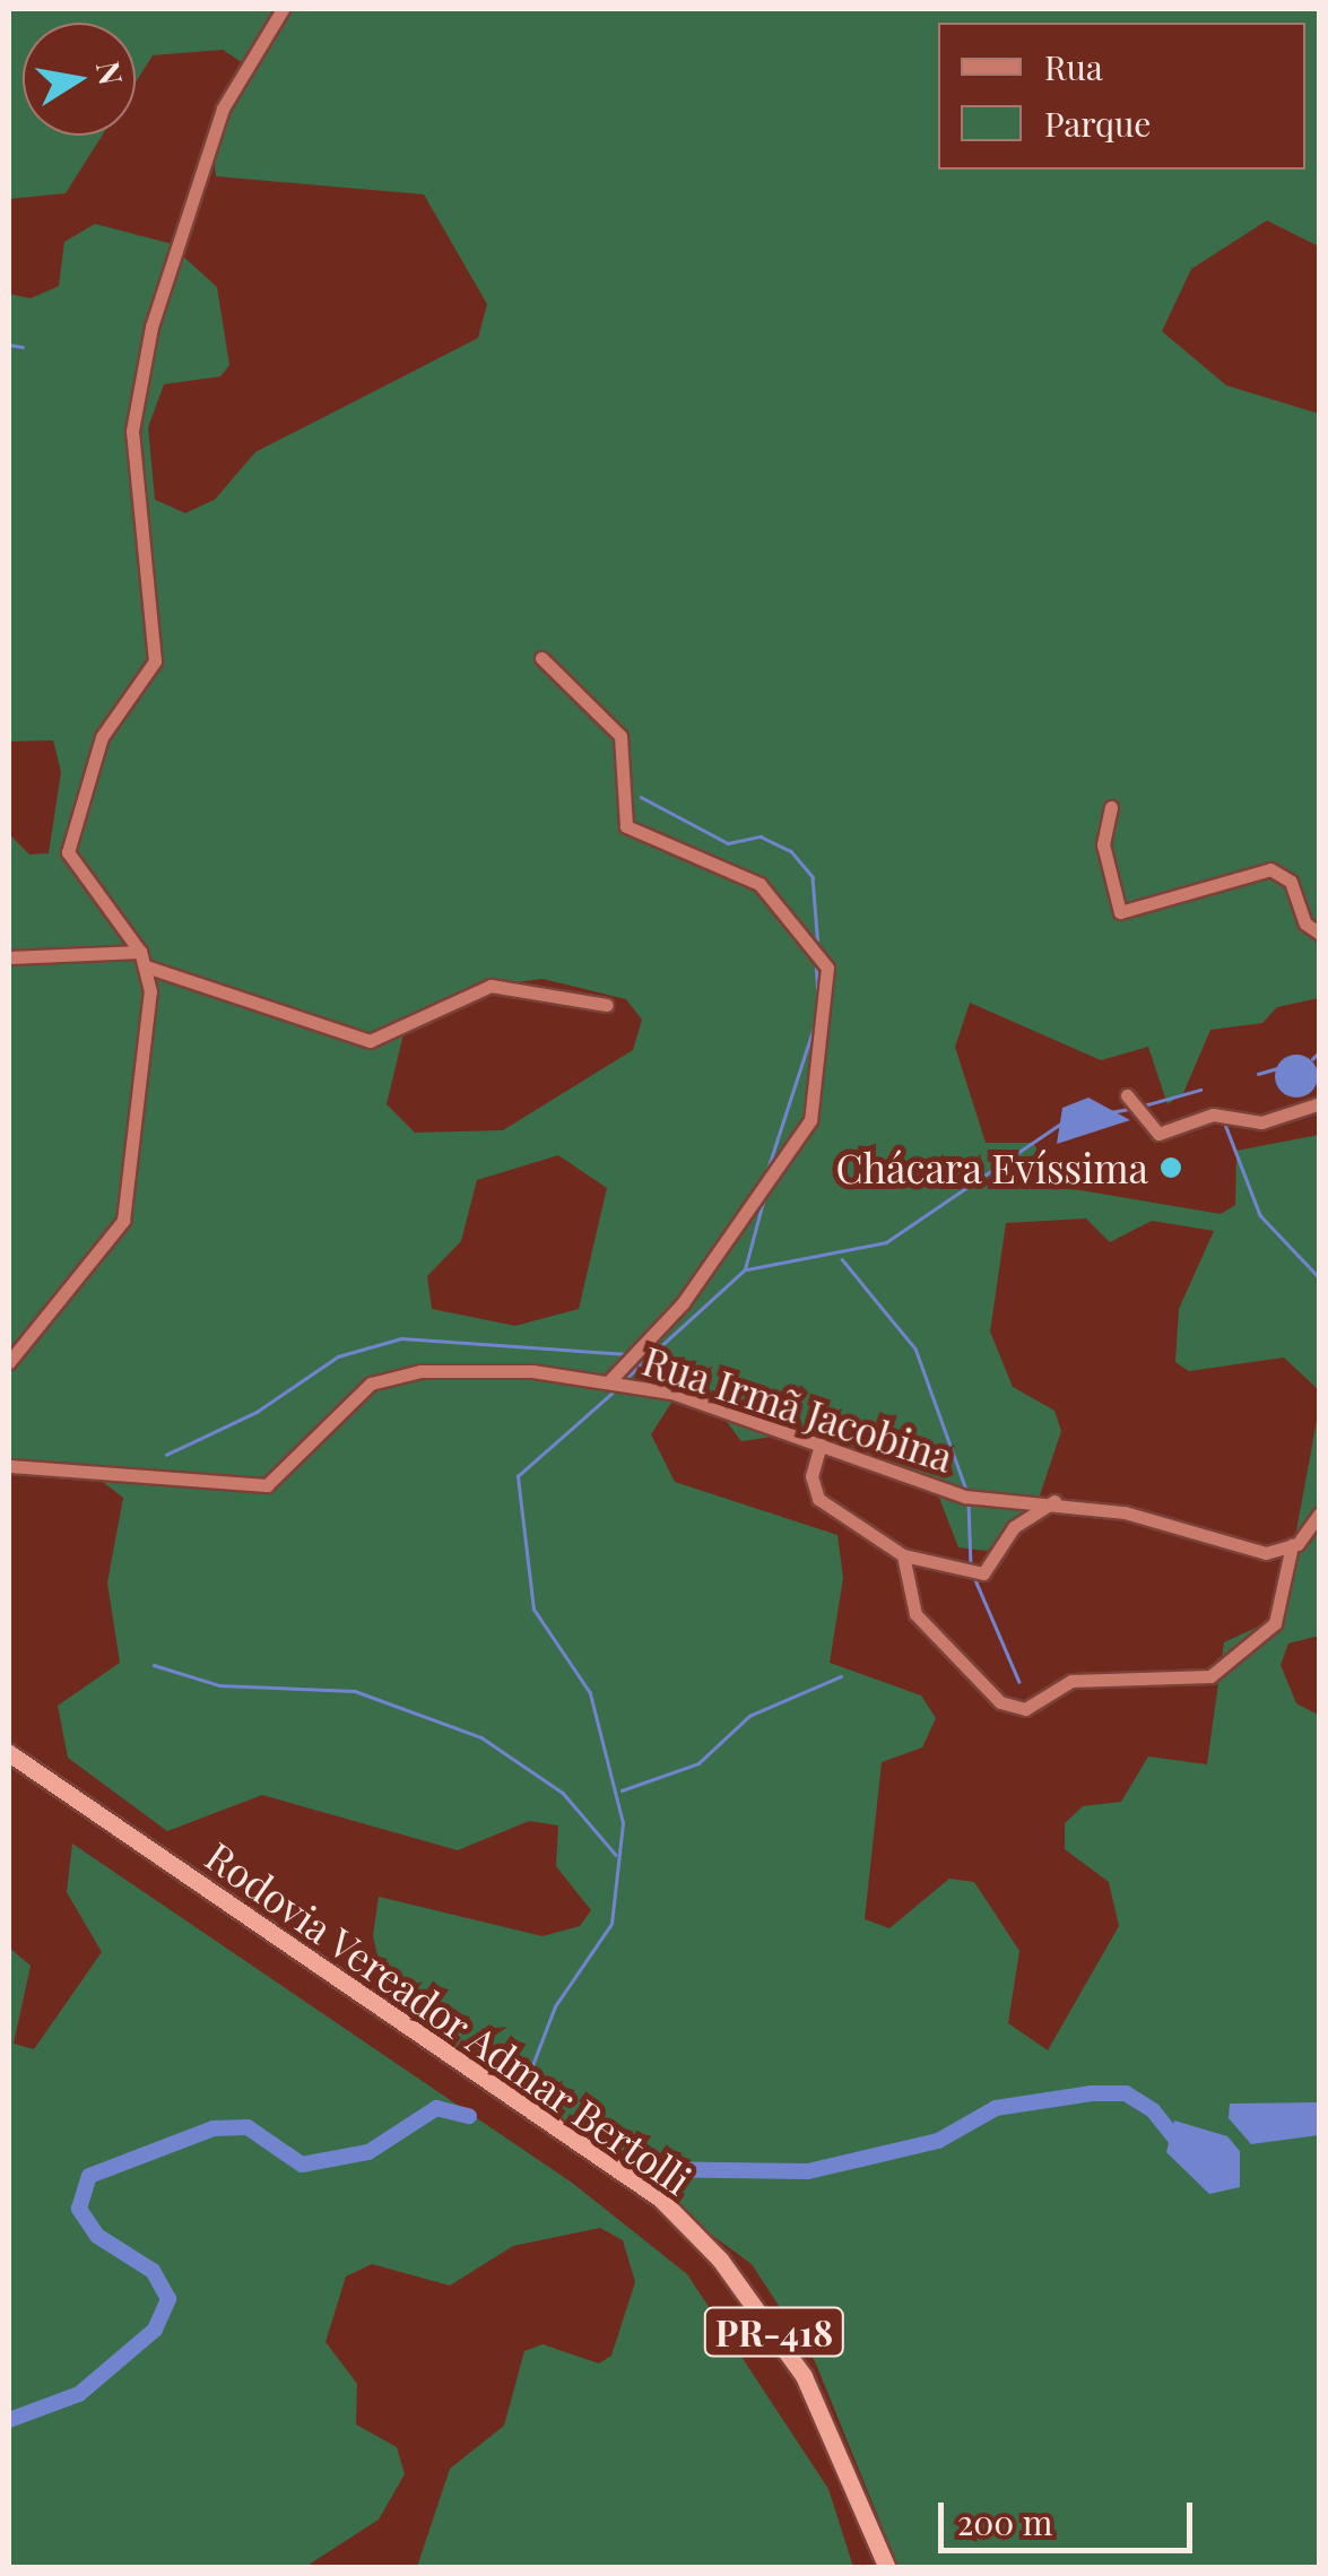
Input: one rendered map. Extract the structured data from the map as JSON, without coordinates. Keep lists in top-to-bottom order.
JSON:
{
  "streets": {
    "highway": ["Rodovia Vereador Admar Bertolli", "PR-418"],
    "street": ["Rua Irmã Jacobina"]
  },
  "places": ["Chácara Evíssima"],
  "legend": ["Rua", "Parque"],
  "scale_bar": "200 m",
  "north": "right"
}
